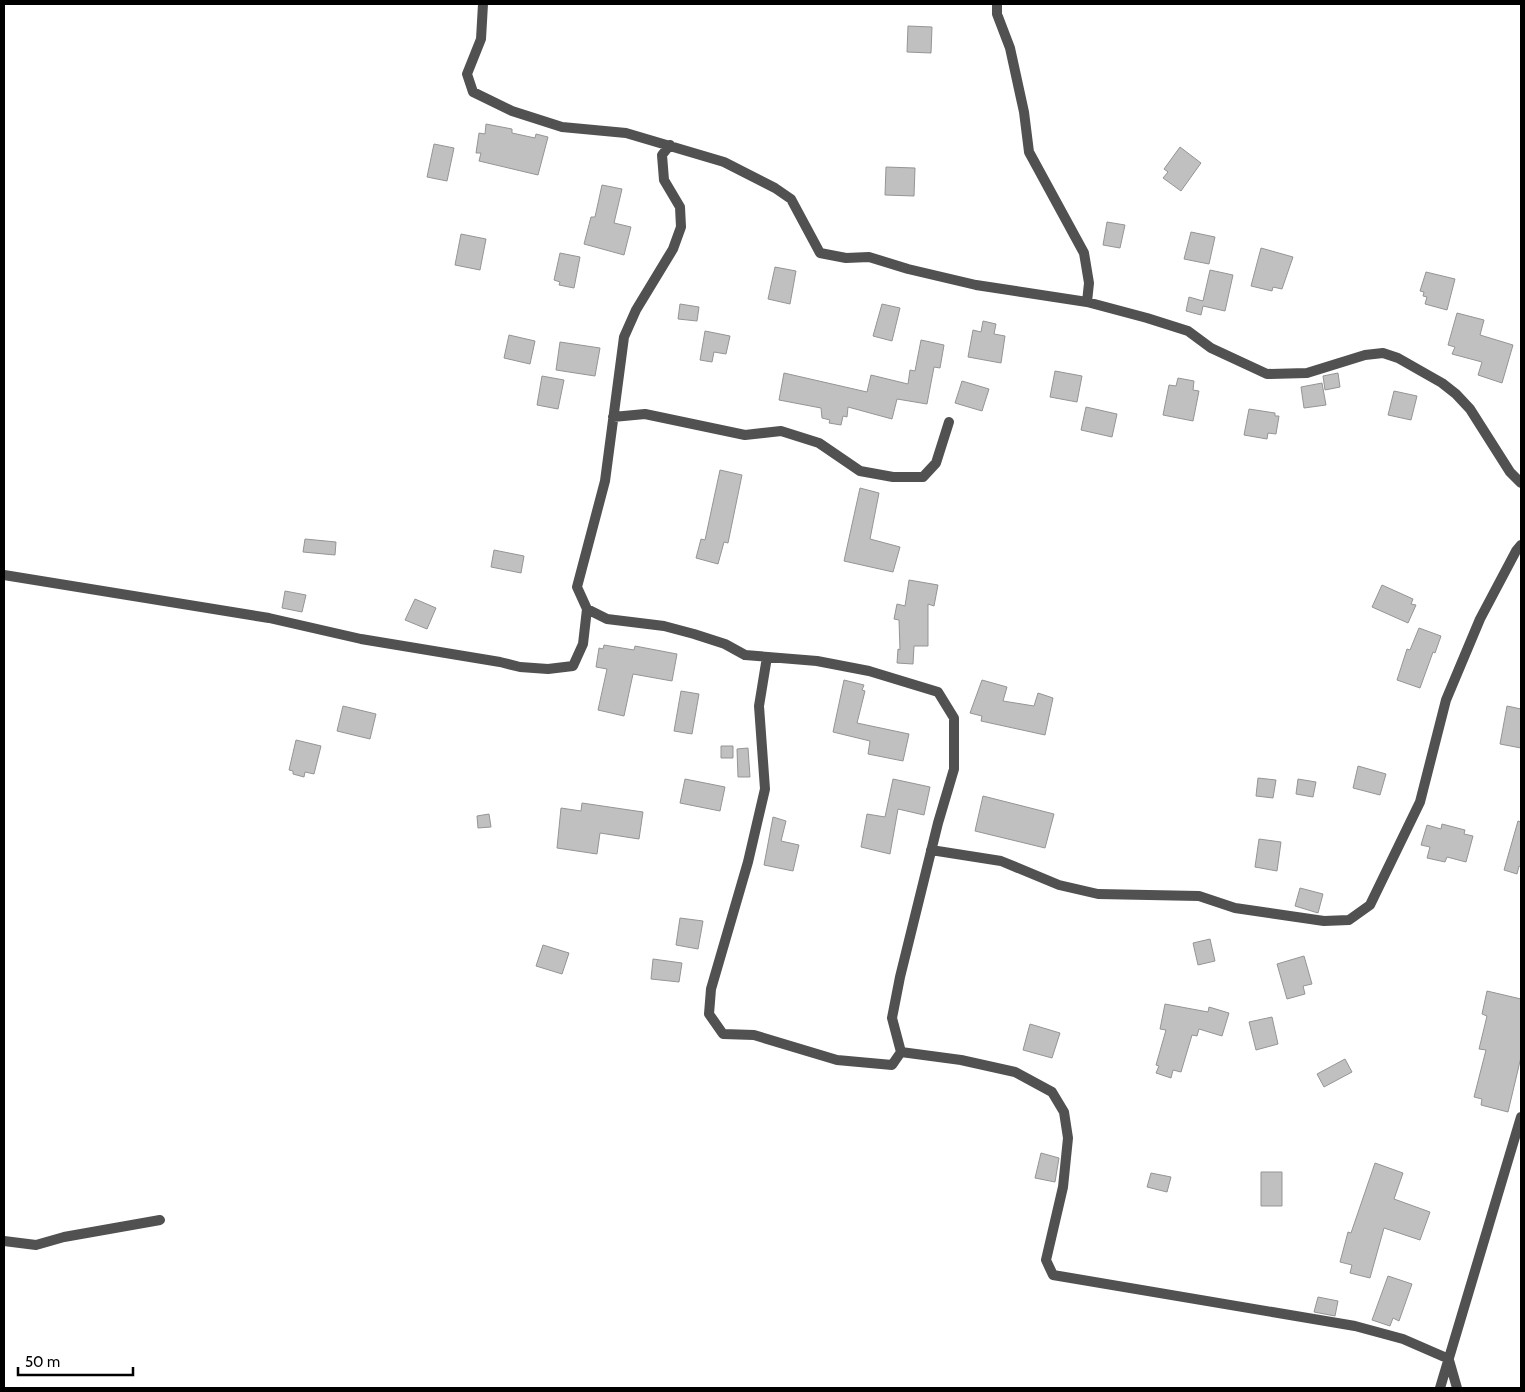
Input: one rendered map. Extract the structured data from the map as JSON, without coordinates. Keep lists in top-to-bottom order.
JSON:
{
  "scale_bar": "50 m"
}
